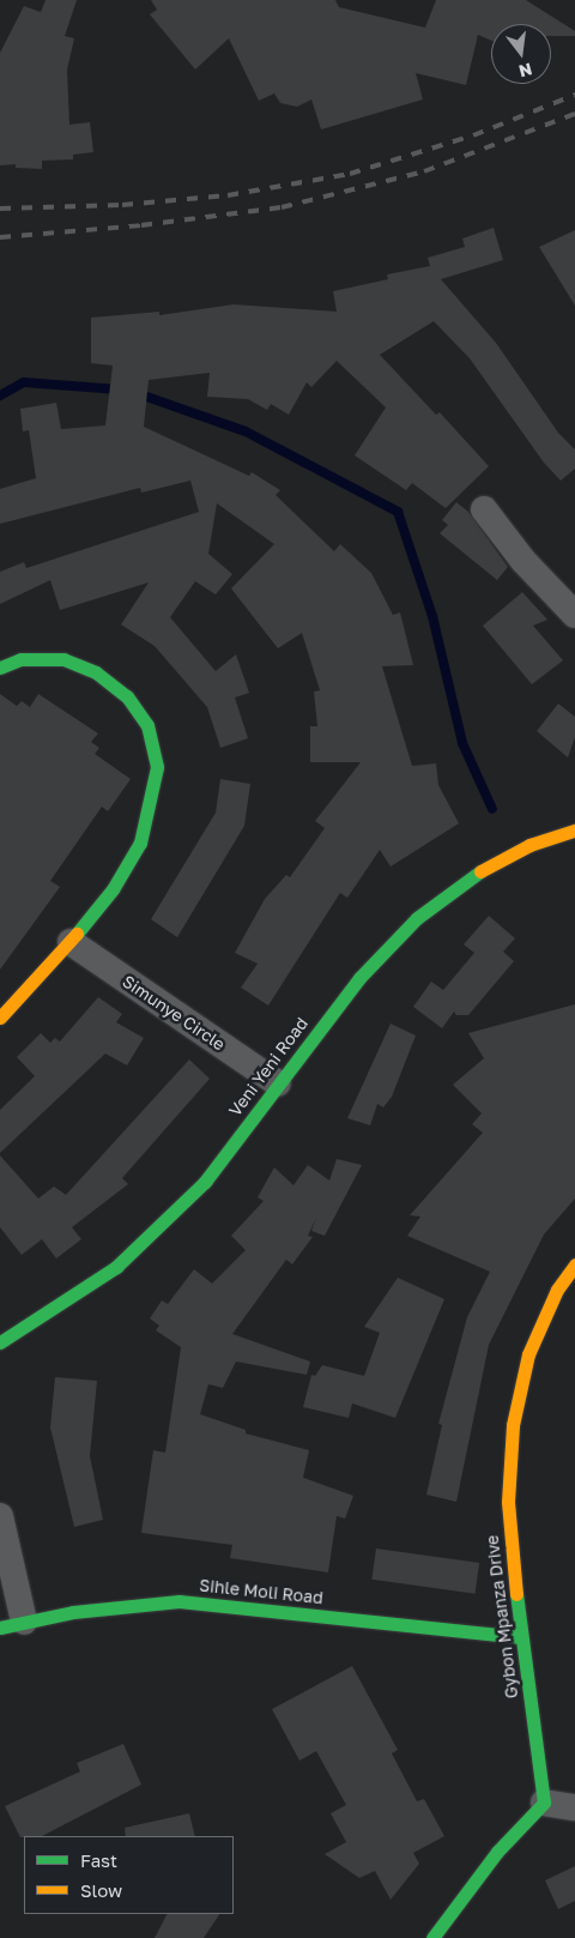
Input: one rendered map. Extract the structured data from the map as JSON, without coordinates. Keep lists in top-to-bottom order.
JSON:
{
  "streets": {
    "street": [
      "Simunye Circle",
      "Veni Yeni Road",
      "Sihle Moli Road",
      "Gybon Mpanza Drive"
    ]
  },
  "crossings": [
    ["Simunye Circle", "Veni Yeni Road"],
    ["Sihle Moli Road", "Gybon Mpanza Drive"]
  ],
  "legend": ["Fast", "Slow"],
  "north": "bottom"
}
